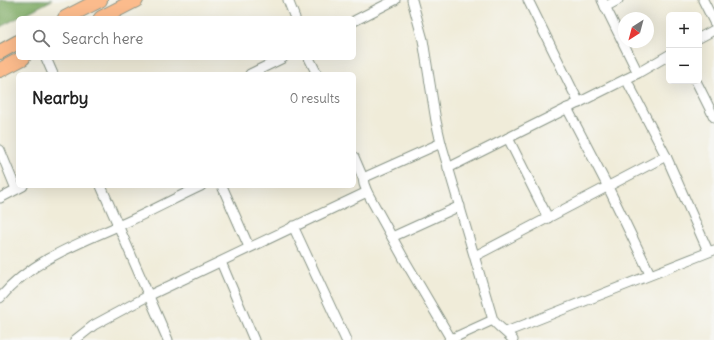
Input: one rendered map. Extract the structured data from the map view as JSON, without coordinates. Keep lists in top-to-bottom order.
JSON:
{
  "north": "bottom left",
  "page": {
    "map_buttons": ["+", "−"],
    "search": "Search here",
    "heading": ["Nearby", "0 results"]
  }
}
